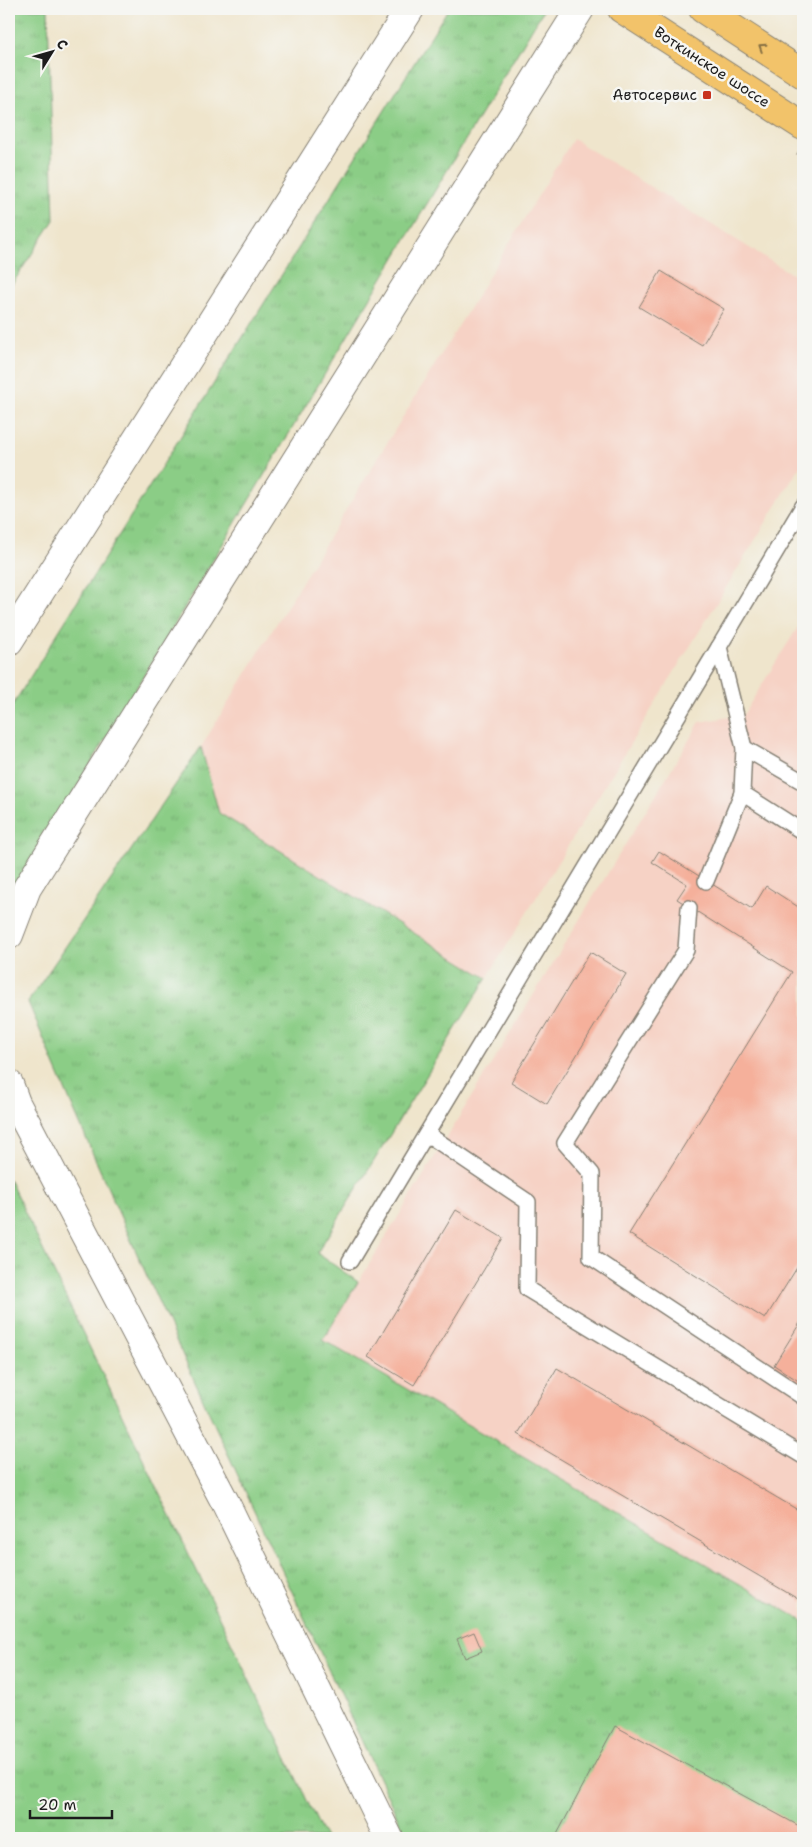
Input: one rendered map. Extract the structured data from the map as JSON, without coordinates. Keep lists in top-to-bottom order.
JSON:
{
  "streets": {
    "main road": ["Воткинское шоссе"]
  },
  "places": {
    "transit": ["Автосервис"]
  },
  "scale_bar": "20 m",
  "north": "top right"
}
